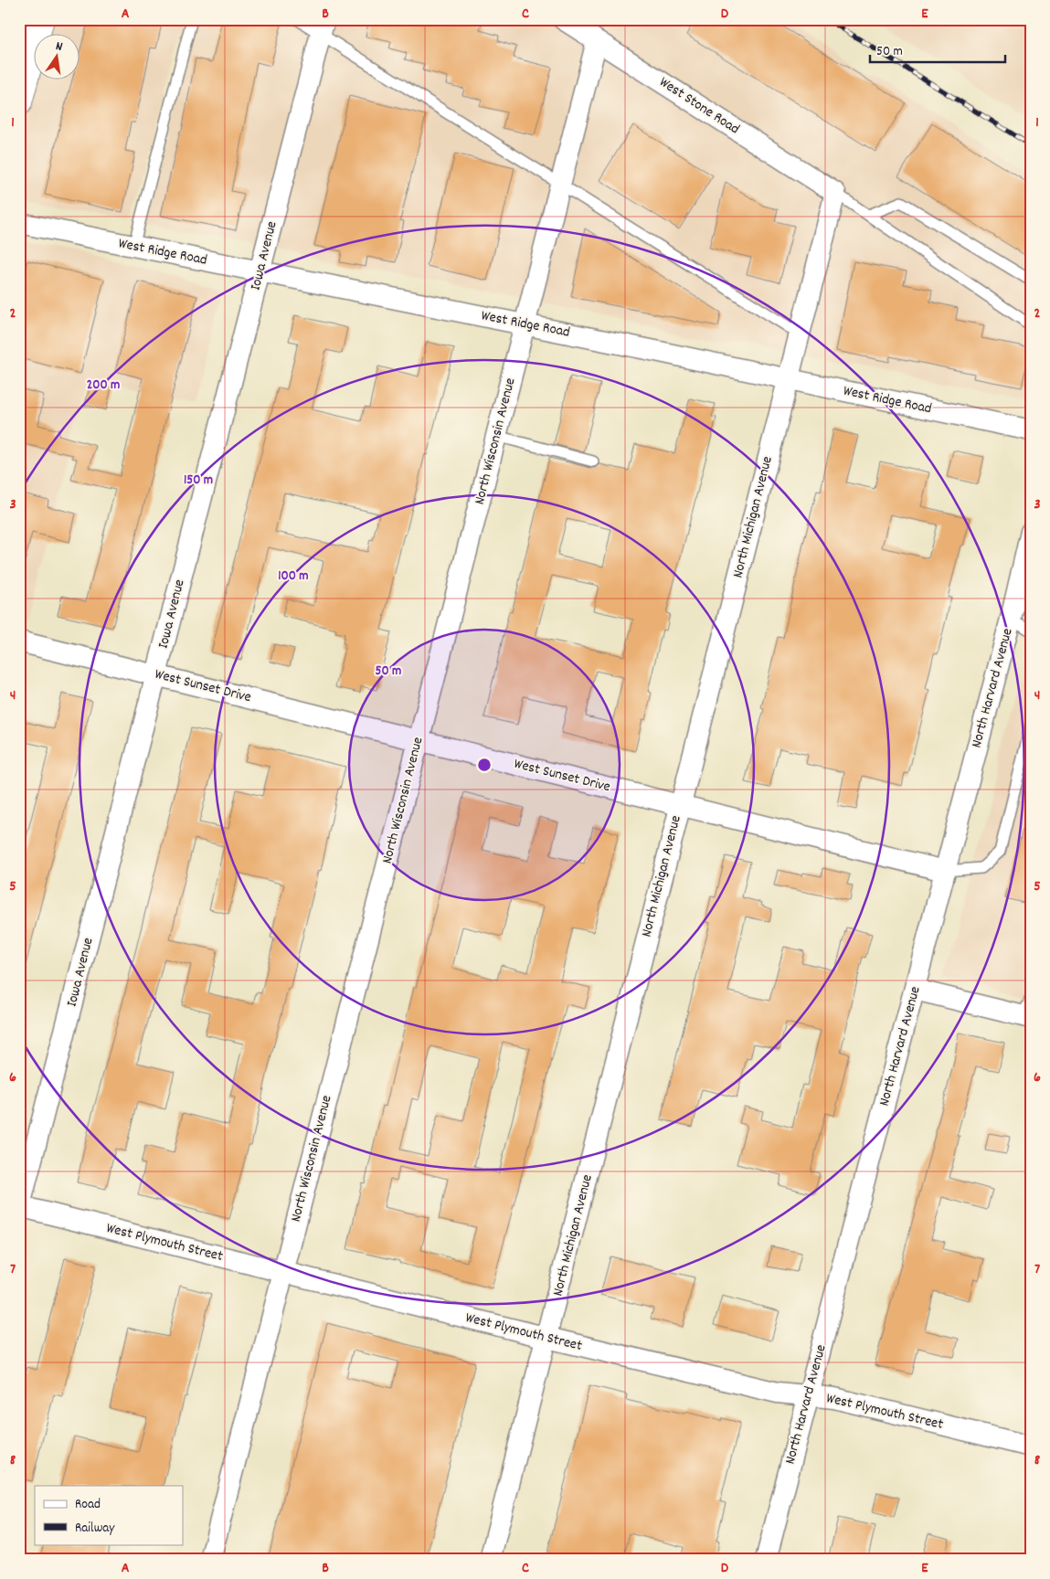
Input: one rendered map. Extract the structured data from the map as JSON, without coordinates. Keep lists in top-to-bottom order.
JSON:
{
  "streets": {
    "street": [
      "West Stone Road",
      "West Ridge Road",
      "Iowa Avenue",
      "North Wisconsin Avenue",
      "North Michigan Avenue",
      "West Sunset Drive",
      "North Harvard Avenue",
      "West Plymouth Street"
    ]
  },
  "crossings": [
    ["West Stone Road", "North Wisconsin Avenue"],
    ["West Stone Road", "North Michigan Avenue"],
    ["West Ridge Road", "Iowa Avenue"],
    ["West Ridge Road", "North Wisconsin Avenue"],
    ["West Ridge Road", "North Michigan Avenue"],
    ["Iowa Avenue", "West Sunset Drive"],
    ["Iowa Avenue", "West Plymouth Street"],
    ["North Wisconsin Avenue", "West Sunset Drive"],
    ["North Wisconsin Avenue", "West Plymouth Street"],
    ["North Michigan Avenue", "West Sunset Drive"],
    ["North Michigan Avenue", "West Plymouth Street"],
    ["West Sunset Drive", "North Harvard Avenue"],
    ["North Harvard Avenue", "West Plymouth Street"]
  ],
  "legend": ["Road", "Railway"],
  "scale_bar": "50 m",
  "north": "top",
  "grid": {
    "columns": [
      "A",
      "B",
      "C",
      "D",
      "E"
    ],
    "rows": [
      "1",
      "2",
      "3",
      "4",
      "5",
      "6",
      "7",
      "8"
    ]
  },
  "rings": [
    "200 m",
    "150 m",
    "100 m",
    "50 m"
  ]
}
